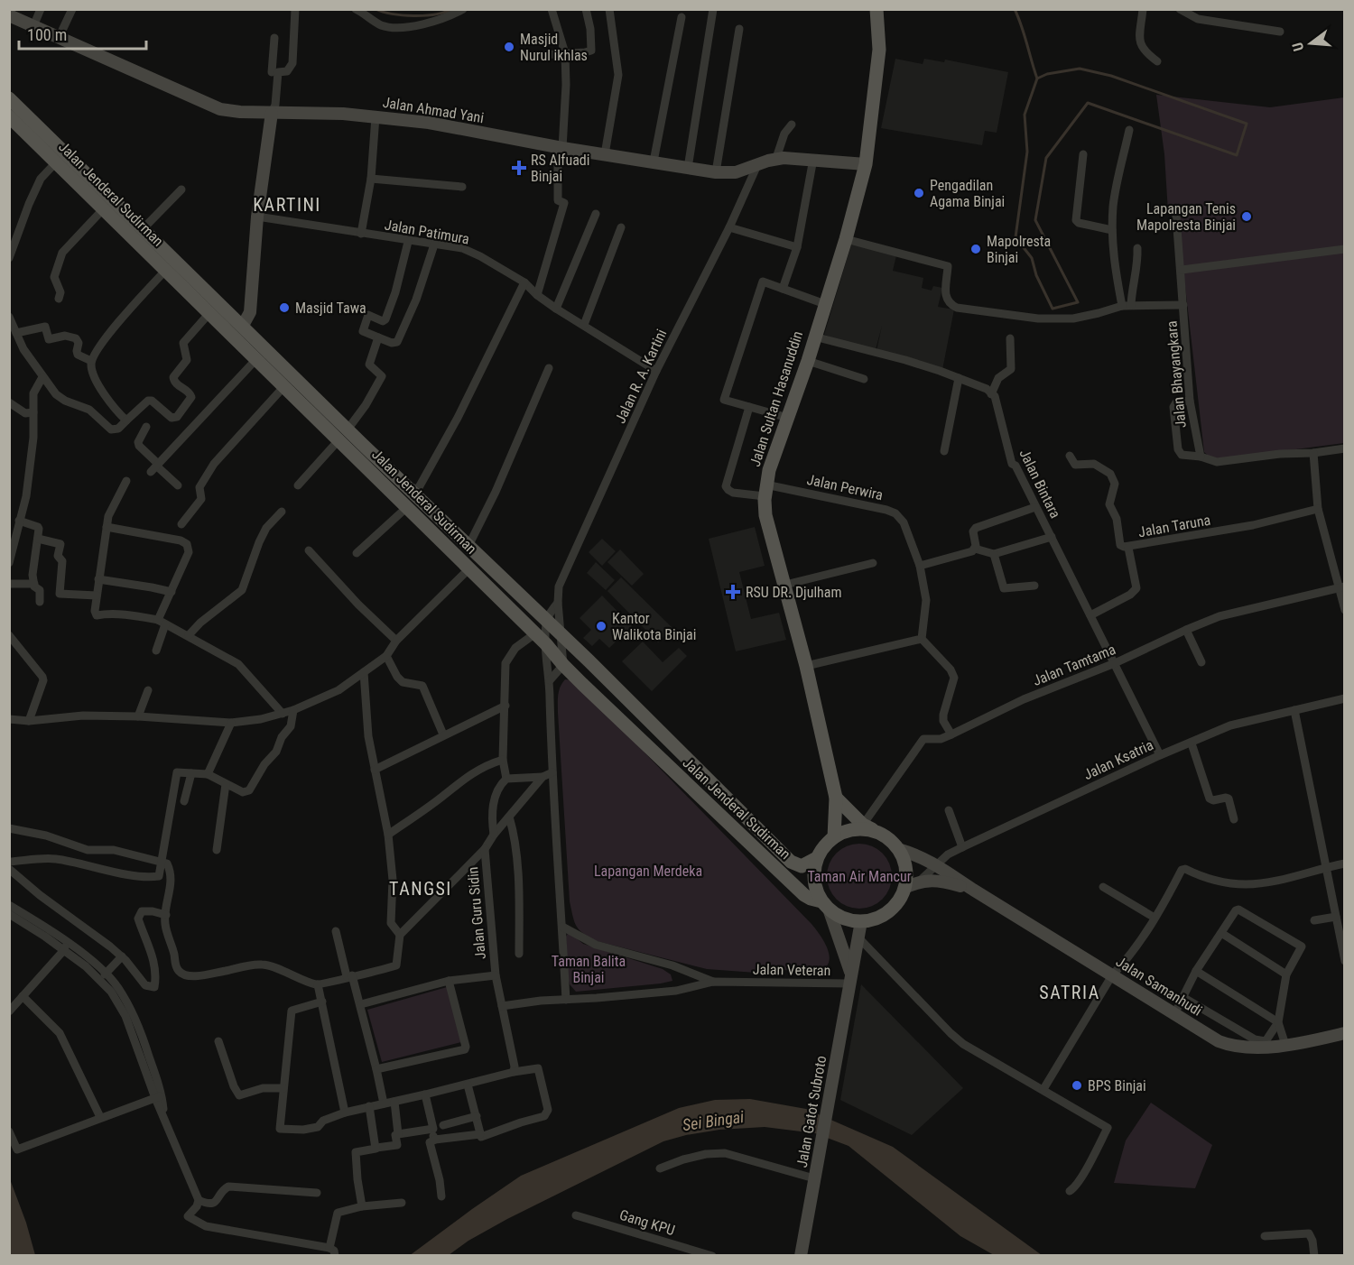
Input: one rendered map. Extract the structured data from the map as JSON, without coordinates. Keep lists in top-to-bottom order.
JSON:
{
  "streets": {
    "main road": ["Jalan Jenderal Sudirman", "Jalan Sultan Hasanuddin"],
    "street": [
      "Jalan Ahmad Yani",
      "Jalan Patimura",
      "Jalan Bhayangkara",
      "Jalan R. A. Kartini",
      "Jalan Bintara",
      "Jalan Perwira",
      "Jalan Taruna",
      "Jalan Tamtama",
      "Jalan Ksatria",
      "Jalan Guru Sidin",
      "Jalan Veteran",
      "Jalan Samanhudi",
      "Jalan Gatot Subroto",
      "Gang KPU"
    ]
  },
  "crossings": [
    ["Jalan Ahmad Yani", "Jalan R. A. Kartini"],
    ["Jalan Ahmad Yani", "Jalan Sultan Hasanuddin"],
    ["Jalan Jenderal Sudirman", "Jalan R. A. Kartini"],
    ["Jalan Jenderal Sudirman", "Jalan Sultan Hasanuddin"],
    ["Jalan Jenderal Sudirman", "Jalan Samanhudi"],
    ["Jalan Jenderal Sudirman", "Jalan Gatot Subroto"],
    ["Jalan Patimura", "Jalan R. A. Kartini"],
    ["Jalan Sultan Hasanuddin", "Jalan Perwira"],
    ["Jalan Sultan Hasanuddin", "Jalan Samanhudi"],
    ["Jalan Sultan Hasanuddin", "Jalan Gatot Subroto"],
    ["Jalan Bintara", "Jalan Taruna"],
    ["Jalan Bintara", "Jalan Tamtama"],
    ["Jalan Bintara", "Jalan Ksatria"],
    ["Jalan Ksatria", "Jalan Samanhudi"],
    ["Jalan Veteran", "Jalan Gatot Subroto"],
    ["Jalan Samanhudi", "Jalan Gatot Subroto"]
  ],
  "districts": ["KARTINI", "TANGSI", "SATRIA"],
  "water": ["Sei Bingai"],
  "parks": ["Lapangan Merdeka", "Taman Air Mancur", "Taman Balita Binjai"],
  "places": {
    "other": [
      "Masjid Nurul ikhlas",
      "Pengadilan Agama Binjai",
      "Lapangan Tenis Mapolresta Binjai",
      "Mapolresta Binjai",
      "Masjid Tawa",
      "Kantor Walikota Binjai",
      "BPS Binjai"
    ],
    "health": ["RS Alfuadi Binjai", "RSU DR. Djulham"]
  },
  "scale_bar": "100 m",
  "north": "left"
}
